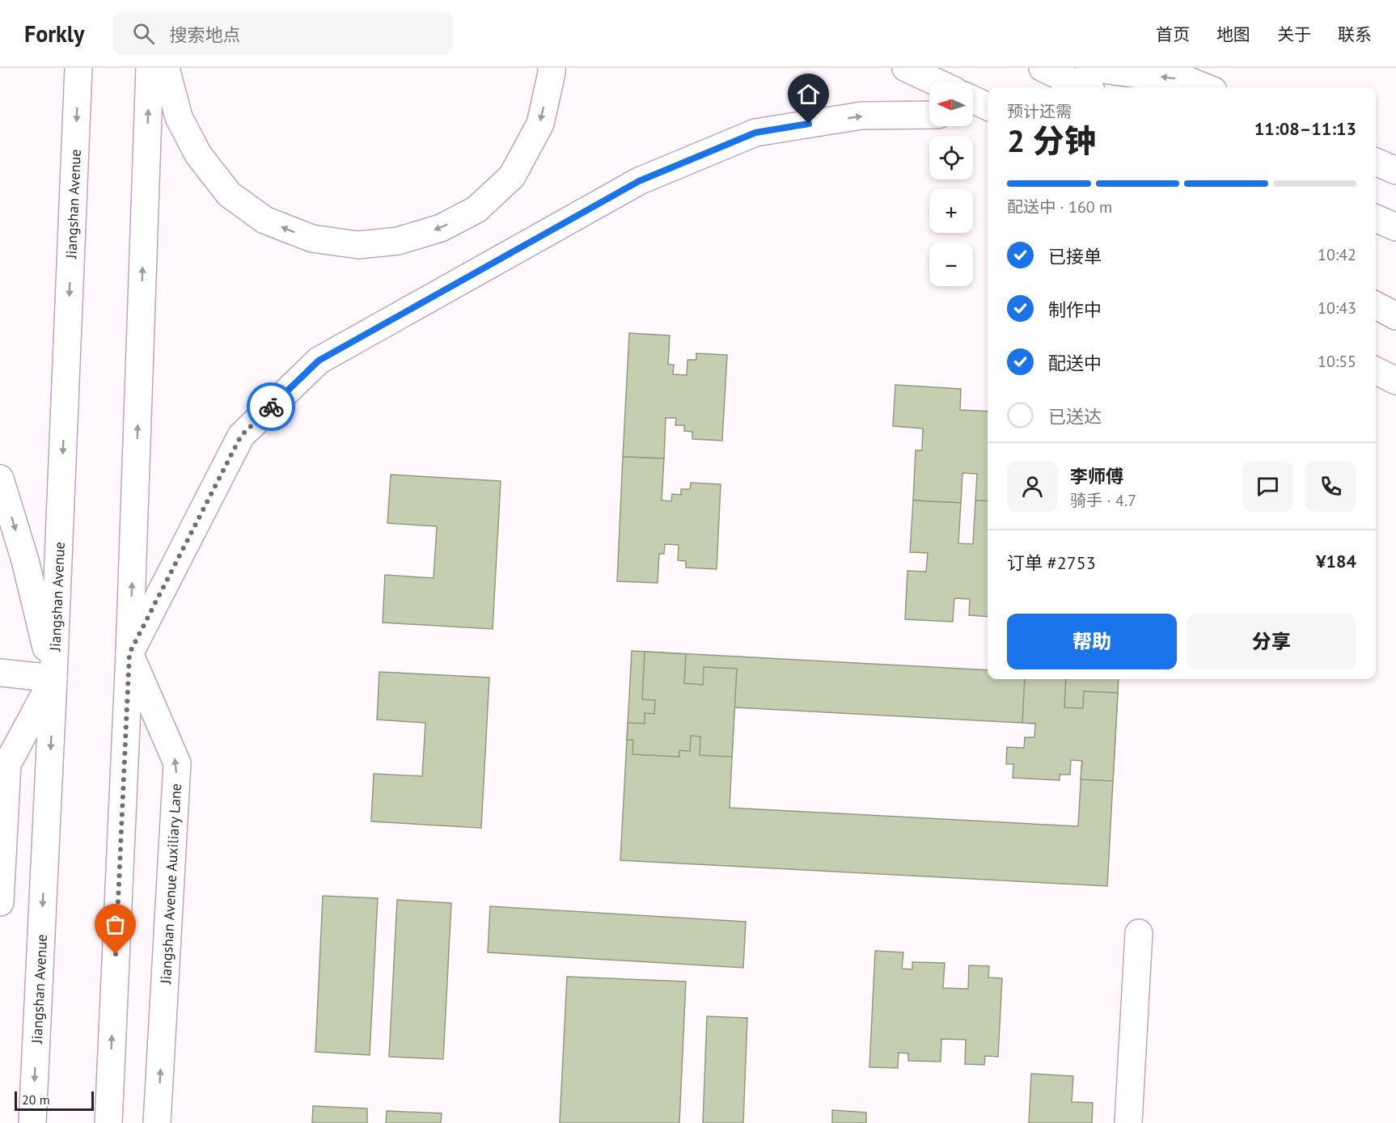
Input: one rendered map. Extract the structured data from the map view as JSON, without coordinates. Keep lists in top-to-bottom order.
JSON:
{
  "streets": {
    "main road": ["Jiangshan Avenue", "Jiangshan Avenue Auxiliary Lane"]
  },
  "scale_bar": "20 m",
  "north": "left",
  "page": {
    "header": "Forkly",
    "search": "搜索地点",
    "nav": [
      "首页",
      "地图",
      "关于",
      "联系"
    ],
    "map_buttons": ["+", "−"],
    "heading": ["2 分钟", "预计还需", "11:08–11:13"],
    "panel": [
      "李师傅",
      "骑手 · 4.7",
      "订单 #2753",
      "¥184"
    ],
    "bar": "配送中 · 160 m",
    "list": [
      ["已接单", "10:42"],
      ["制作中", "10:43"],
      ["配送中", "10:55"],
      "已送达"
    ],
    "buttons": ["帮助", "分享"],
    "scale": "20 m"
  }
}
